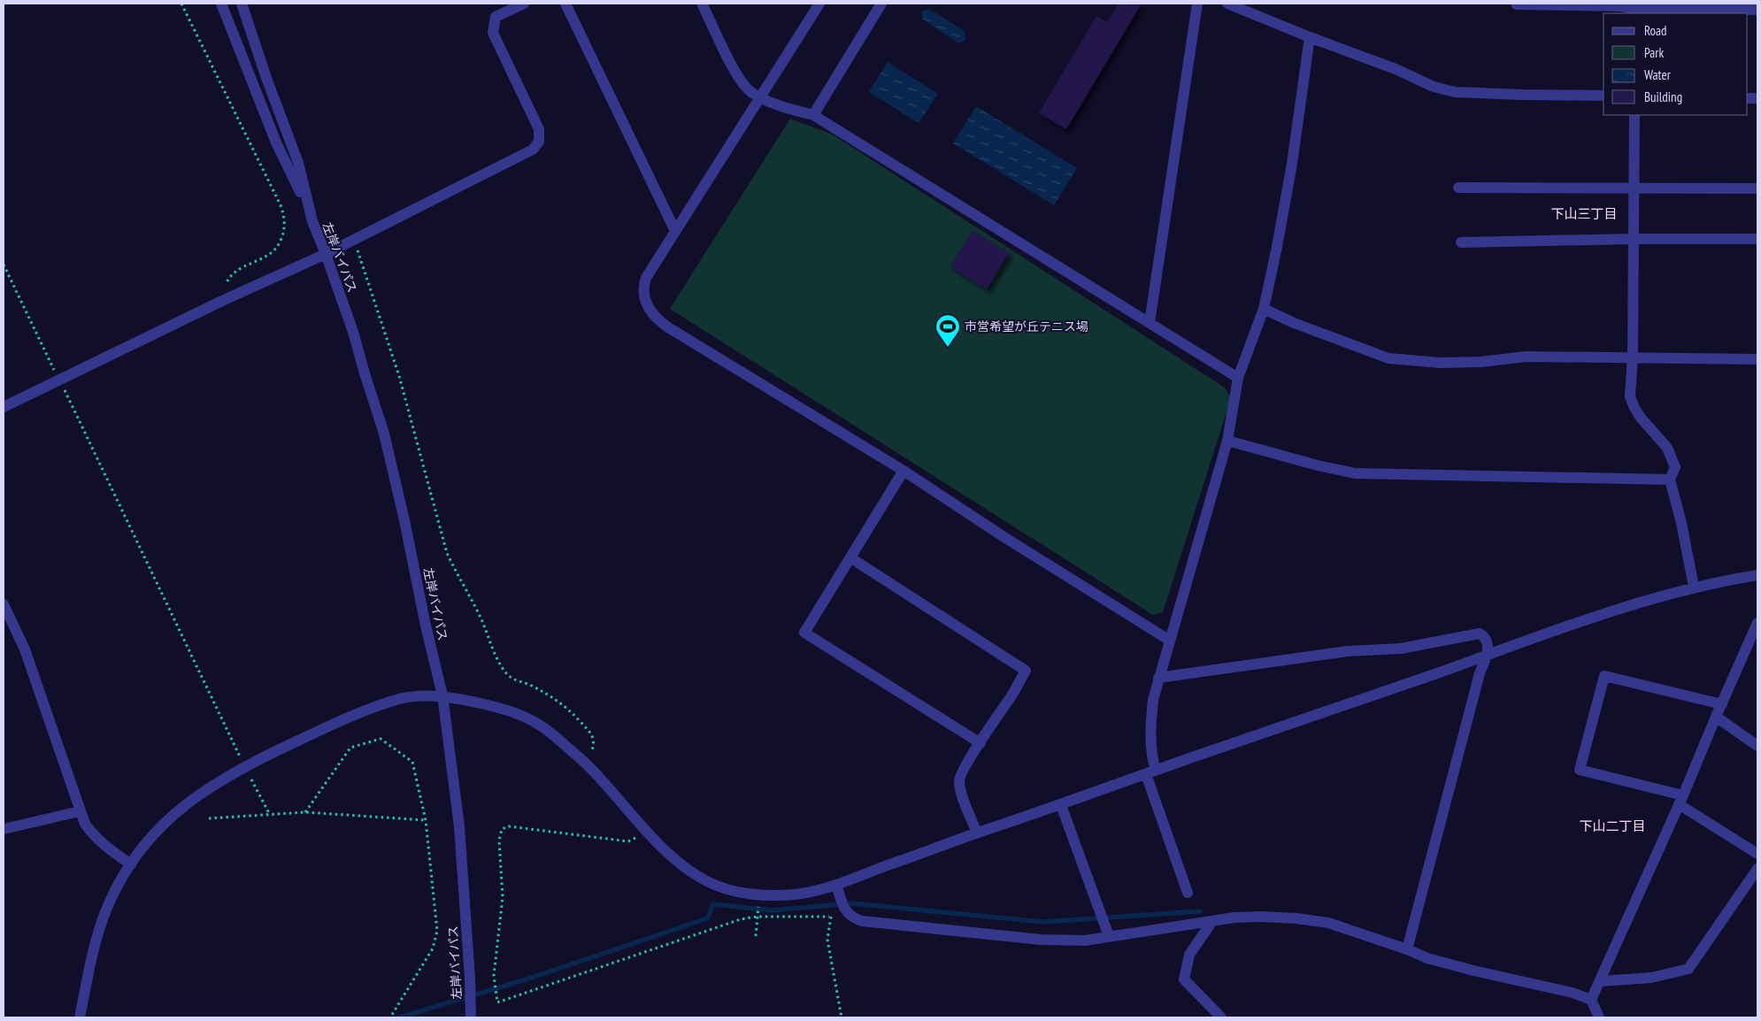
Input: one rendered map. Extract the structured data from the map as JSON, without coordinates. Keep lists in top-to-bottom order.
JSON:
{
  "streets": {
    "street": ["左岸バイパス"]
  },
  "districts": ["下山三丁目", "下山二丁目"],
  "places": {
    "sports": ["市営希望が丘テニス場"]
  },
  "legend": [
    "Road",
    "Park",
    "Water",
    "Building"
  ]
}
